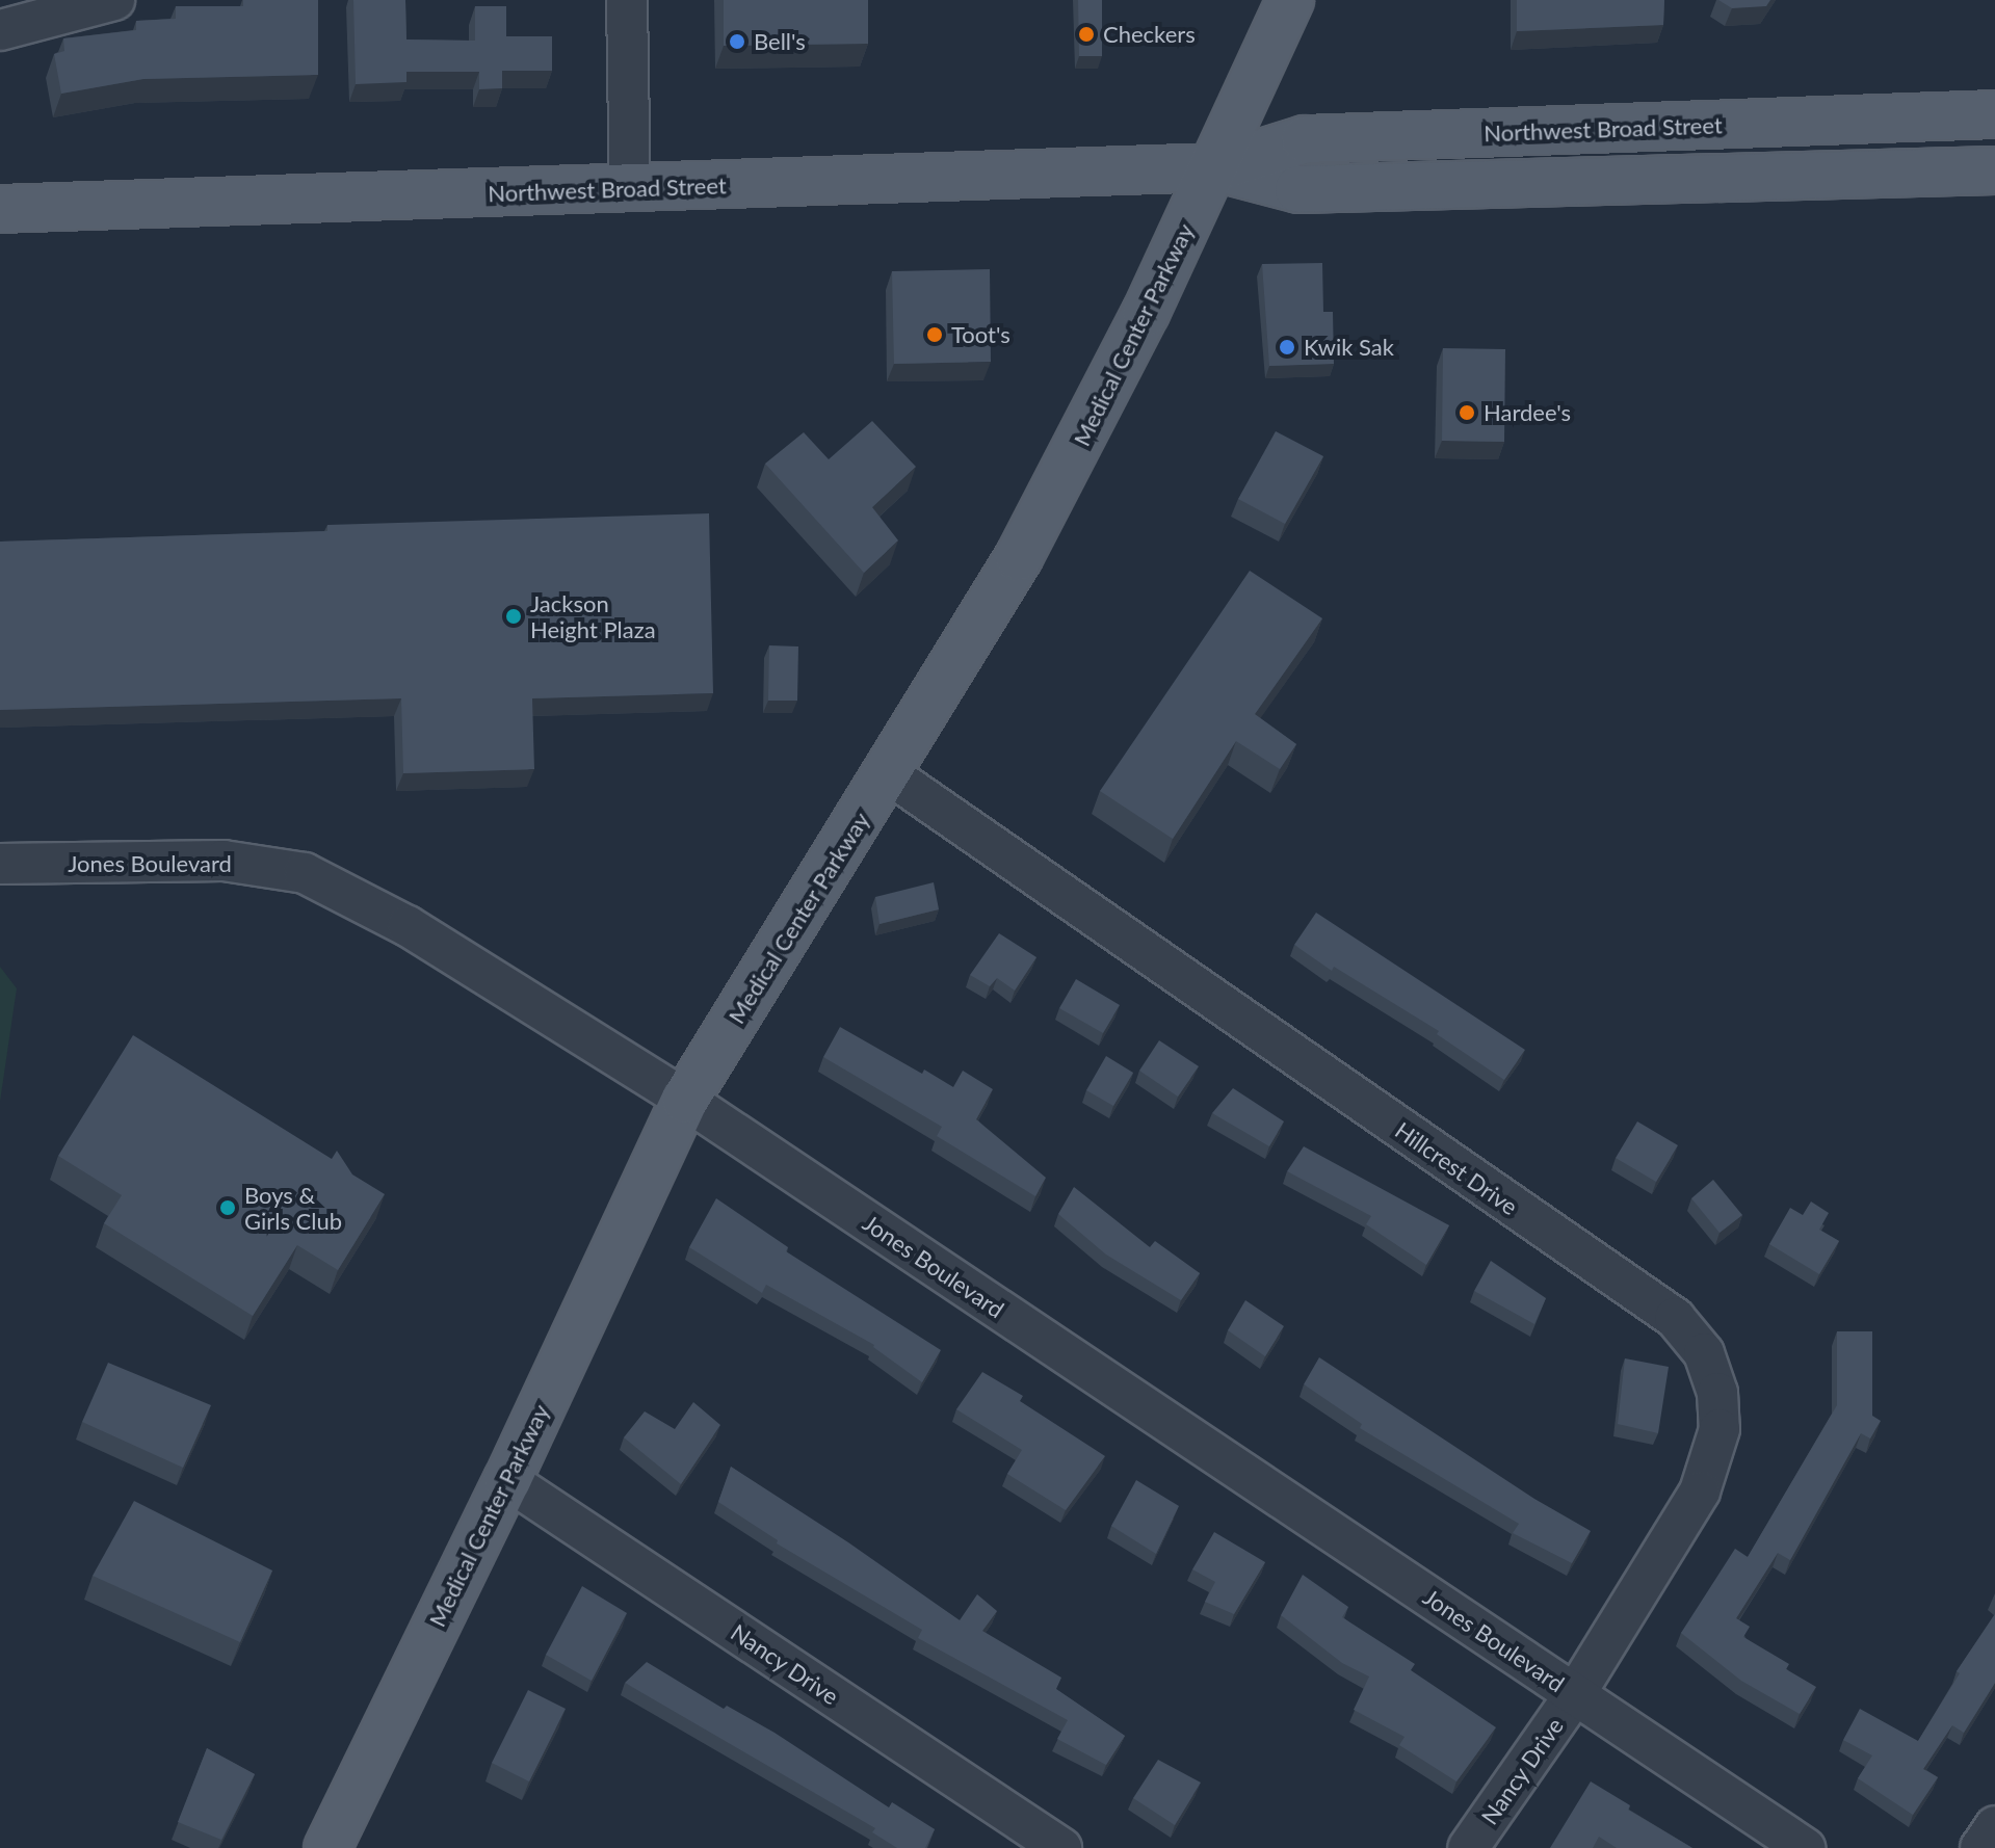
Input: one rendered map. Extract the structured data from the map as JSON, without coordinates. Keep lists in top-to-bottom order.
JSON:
{
  "streets": {
    "main road": ["Northwest Broad Street", "Medical Center Parkway"],
    "street": ["Jones Boulevard", "Hillcrest Drive", "Nancy Drive"]
  },
  "crossings": [
    ["Northwest Broad Street", "Medical Center Parkway"],
    ["Medical Center Parkway", "Jones Boulevard"],
    ["Medical Center Parkway", "Hillcrest Drive"],
    ["Medical Center Parkway", "Nancy Drive"],
    ["Jones Boulevard", "Hillcrest Drive"],
    ["Jones Boulevard", "Nancy Drive"],
    ["Hillcrest Drive", "Nancy Drive"]
  ],
  "places": [
    "Checkers",
    "Bell's",
    "Toot's",
    "Kwik Sak",
    "Hardee's",
    "Jackson Height Plaza",
    "Boys & Girls Club"
  ]
}
